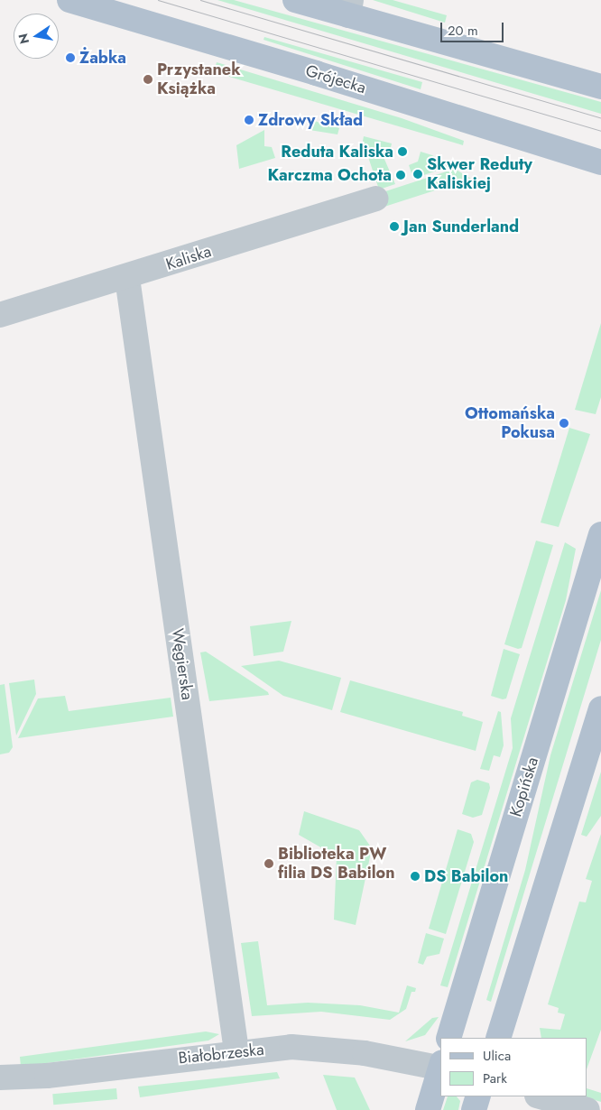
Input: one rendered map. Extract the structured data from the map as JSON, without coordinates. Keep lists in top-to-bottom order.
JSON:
{
  "streets": {
    "main road": ["Grójecka", "Kopińska"],
    "street": ["Kaliska", "Węgierska", "Białobrzeska"]
  },
  "crossings": [
    ["Kaliska", "Węgierska"],
    ["Węgierska", "Białobrzeska"]
  ],
  "places": [
    "Żabka",
    "Przystanek Książka",
    "Zdrowy Skład",
    "Reduta Kaliska",
    "Skwer Reduty Kaliskiej",
    "Karczma Ochota",
    "Jan Sunderland",
    "Ottomańska Pokusa",
    "Biblioteka PW filia DS Babilon",
    "DS Babilon"
  ],
  "legend": ["Ulica", "Park"],
  "scale_bar": "20 m",
  "north": "left"
}
